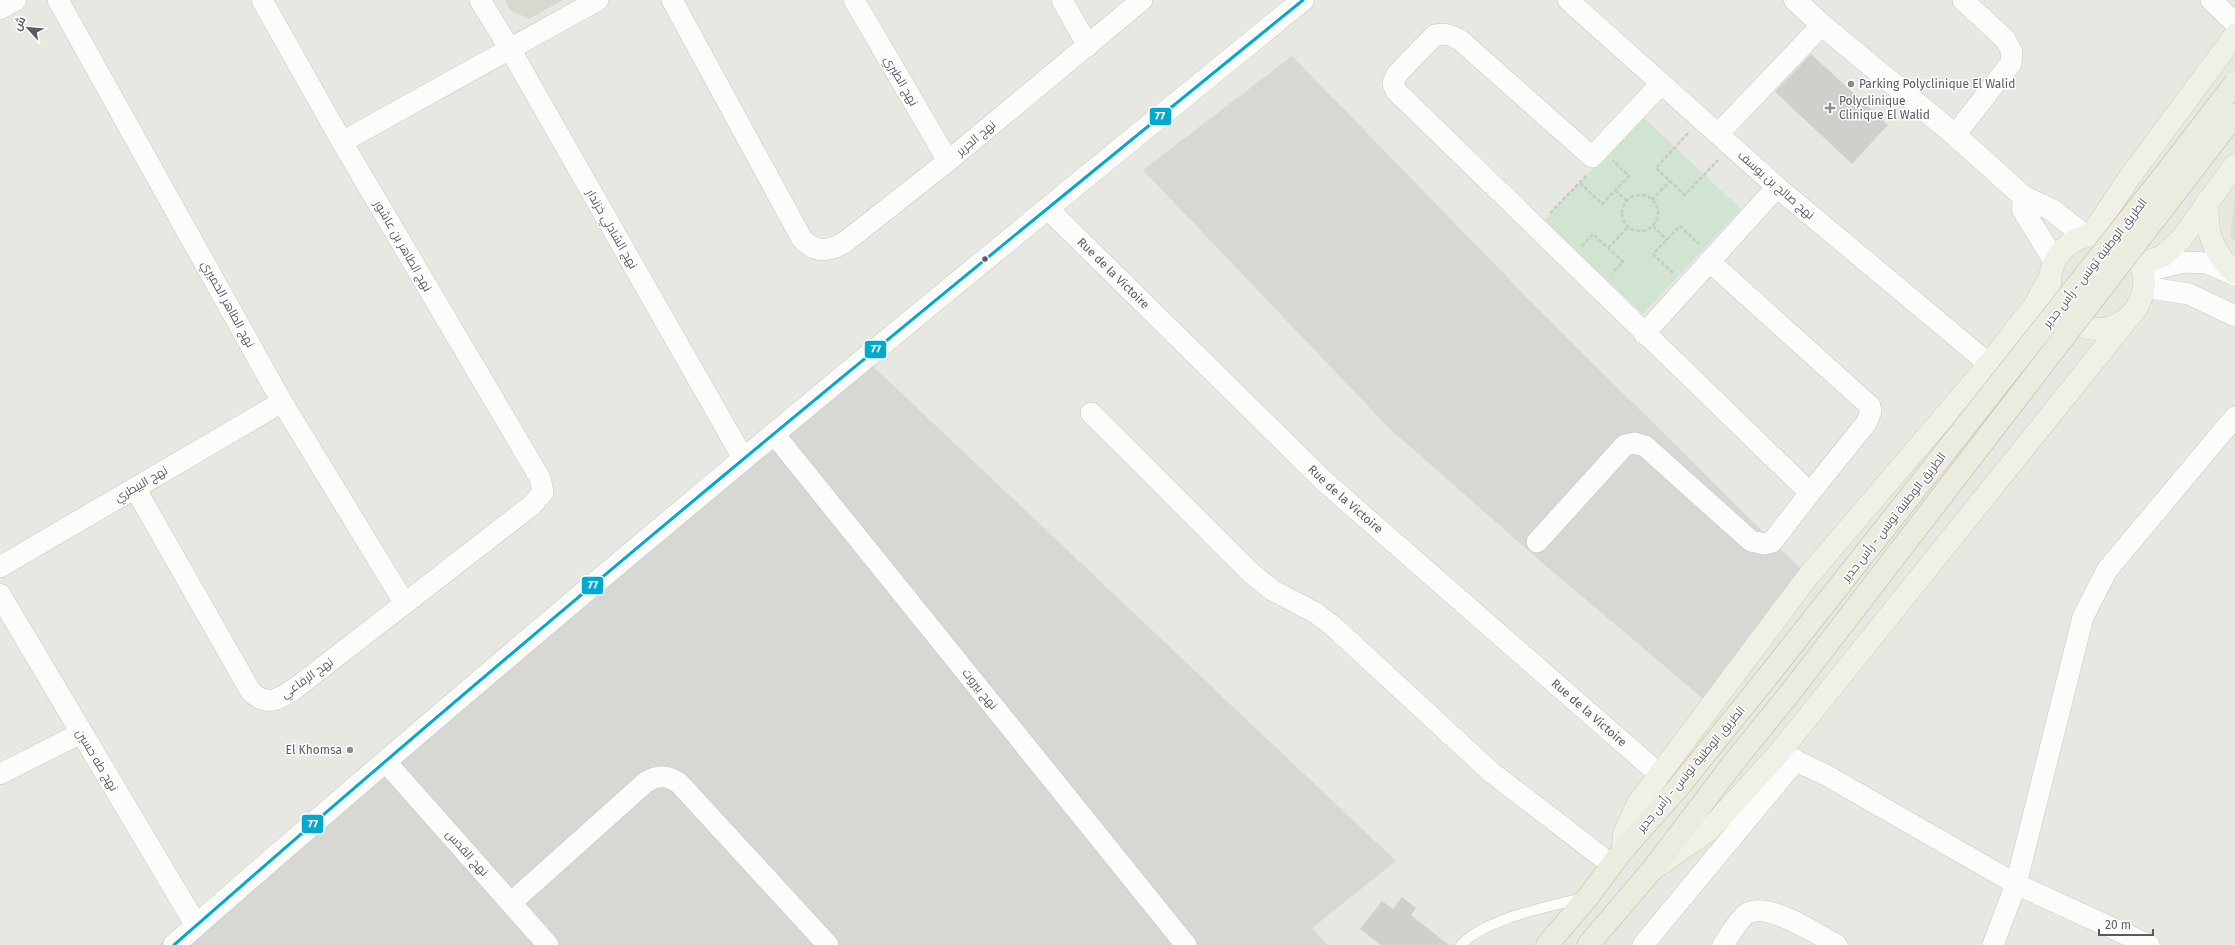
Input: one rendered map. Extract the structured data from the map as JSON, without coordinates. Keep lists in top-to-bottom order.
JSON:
{
  "streets": {
    "highway": ["الطريق الوطنية تونس - رأس جدير"],
    "main road": ["نهج طه حسين"],
    "street": [
      "نهج الطبري",
      "نهج الجرير",
      "نهج صالح بن يوسف",
      "نهج الشادلي خزندار",
      "نهج الطاهر بن عاشور",
      "Rue de la Victoire",
      "نهج الطاهر الخميري",
      "نهج البيطري",
      "نهج الرفاعي",
      "نهج بيروت",
      "نهج القدس"
    ]
  },
  "crossings": [
    ["نهج الطبري", "نهج الجرير"],
    ["نهج الطاهر بن عاشور", "نهج الرفاعي"],
    ["نهج الطاهر الخميري", "نهج البيطري"],
    ["نهج الطاهر الخميري", "نهج الرفاعي"],
    ["نهج البيطري", "نهج الرفاعي"]
  ],
  "places": {
    "other": ["Parking Polyclinique El Walid", "El Khomsa"],
    "health": ["Polyclinique Clinique El Walid"]
  },
  "lines": ["transit line 77"],
  "scale_bar": "20 m",
  "north": "top left"
}
